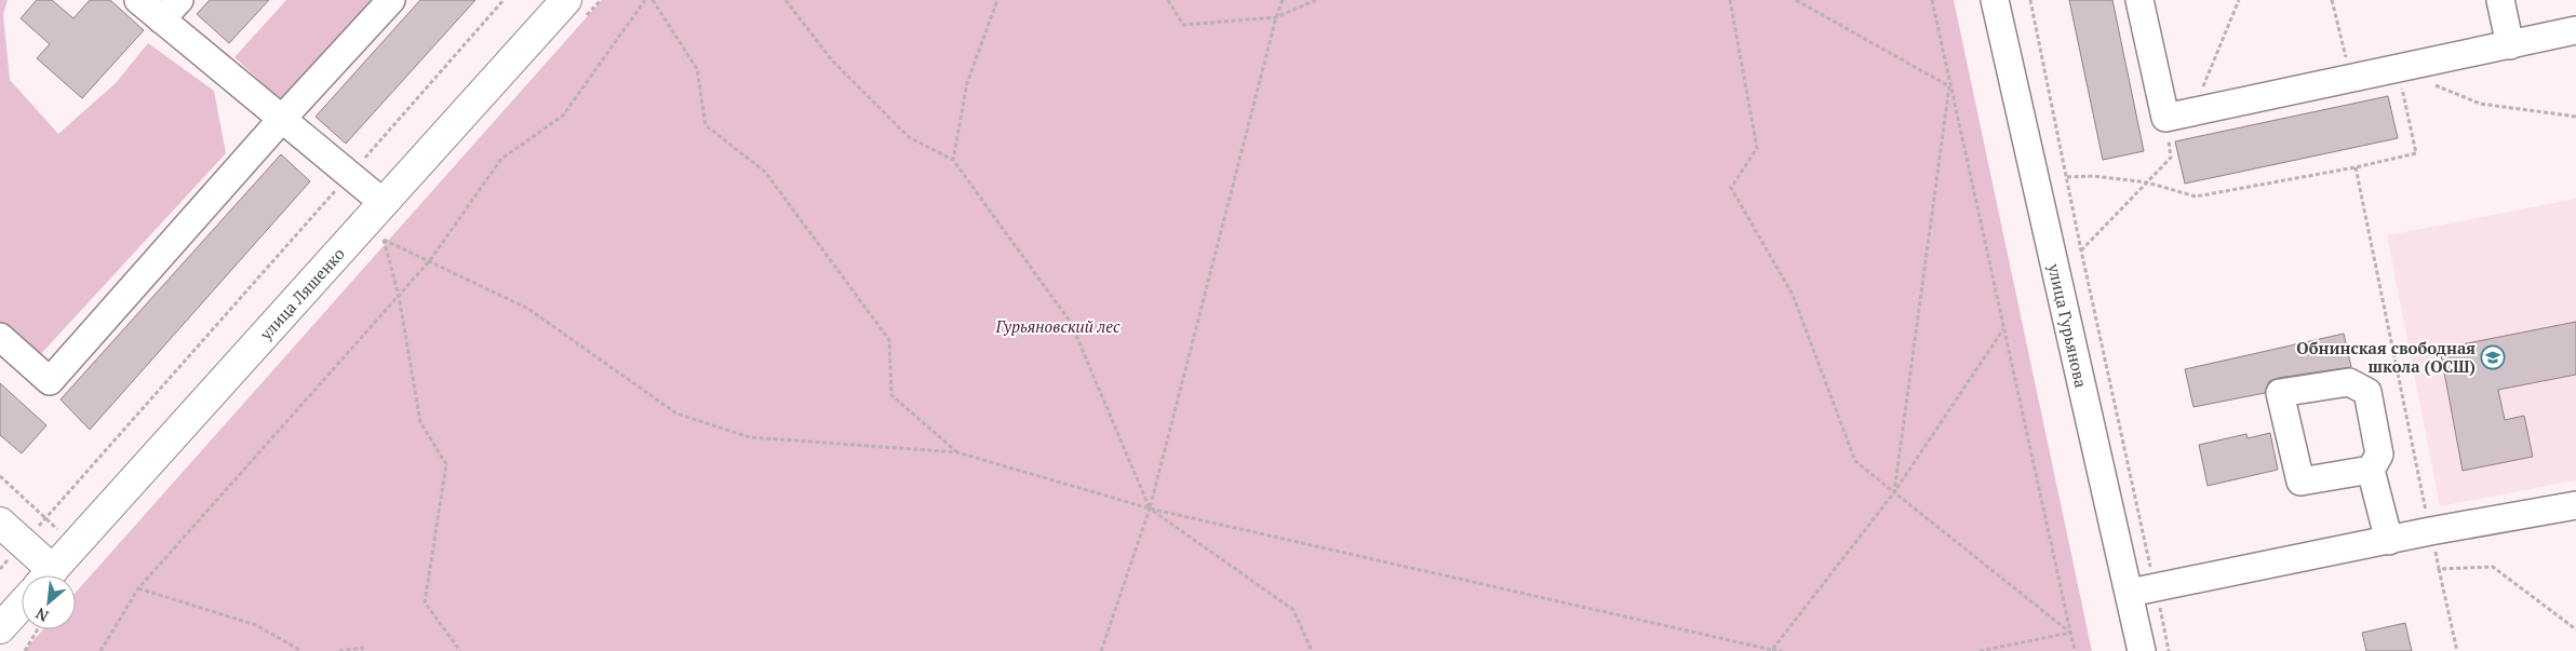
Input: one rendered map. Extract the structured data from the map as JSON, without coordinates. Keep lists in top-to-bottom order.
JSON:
{
  "streets": {
    "main road": ["улица Ляшенко"],
    "street": ["улица Гурьянова"]
  },
  "parks": ["Гурьяновский лес"],
  "places": {
    "school or university": ["Обнинская свободная школа (ОСШ)"]
  },
  "north": "bottom left"
}
